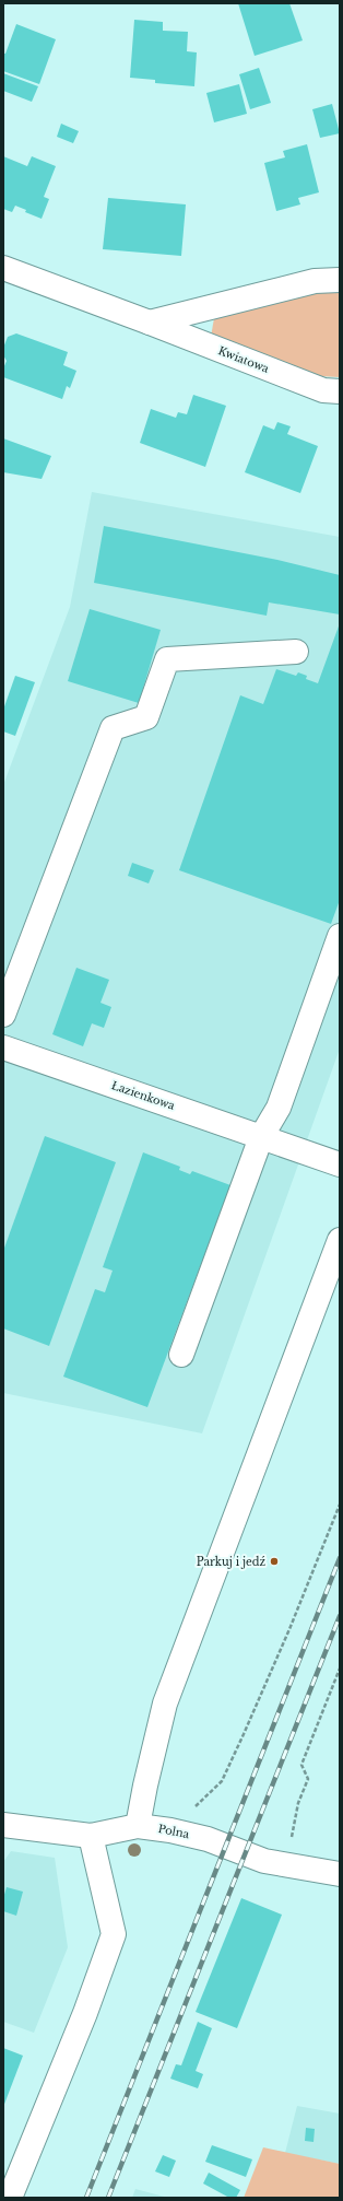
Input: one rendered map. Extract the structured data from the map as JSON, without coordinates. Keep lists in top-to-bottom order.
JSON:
{
  "streets": {
    "street": ["Kwiatowa", "Łazienkowa", "Polna"]
  },
  "places": ["Parkuj i jedź"]
}
